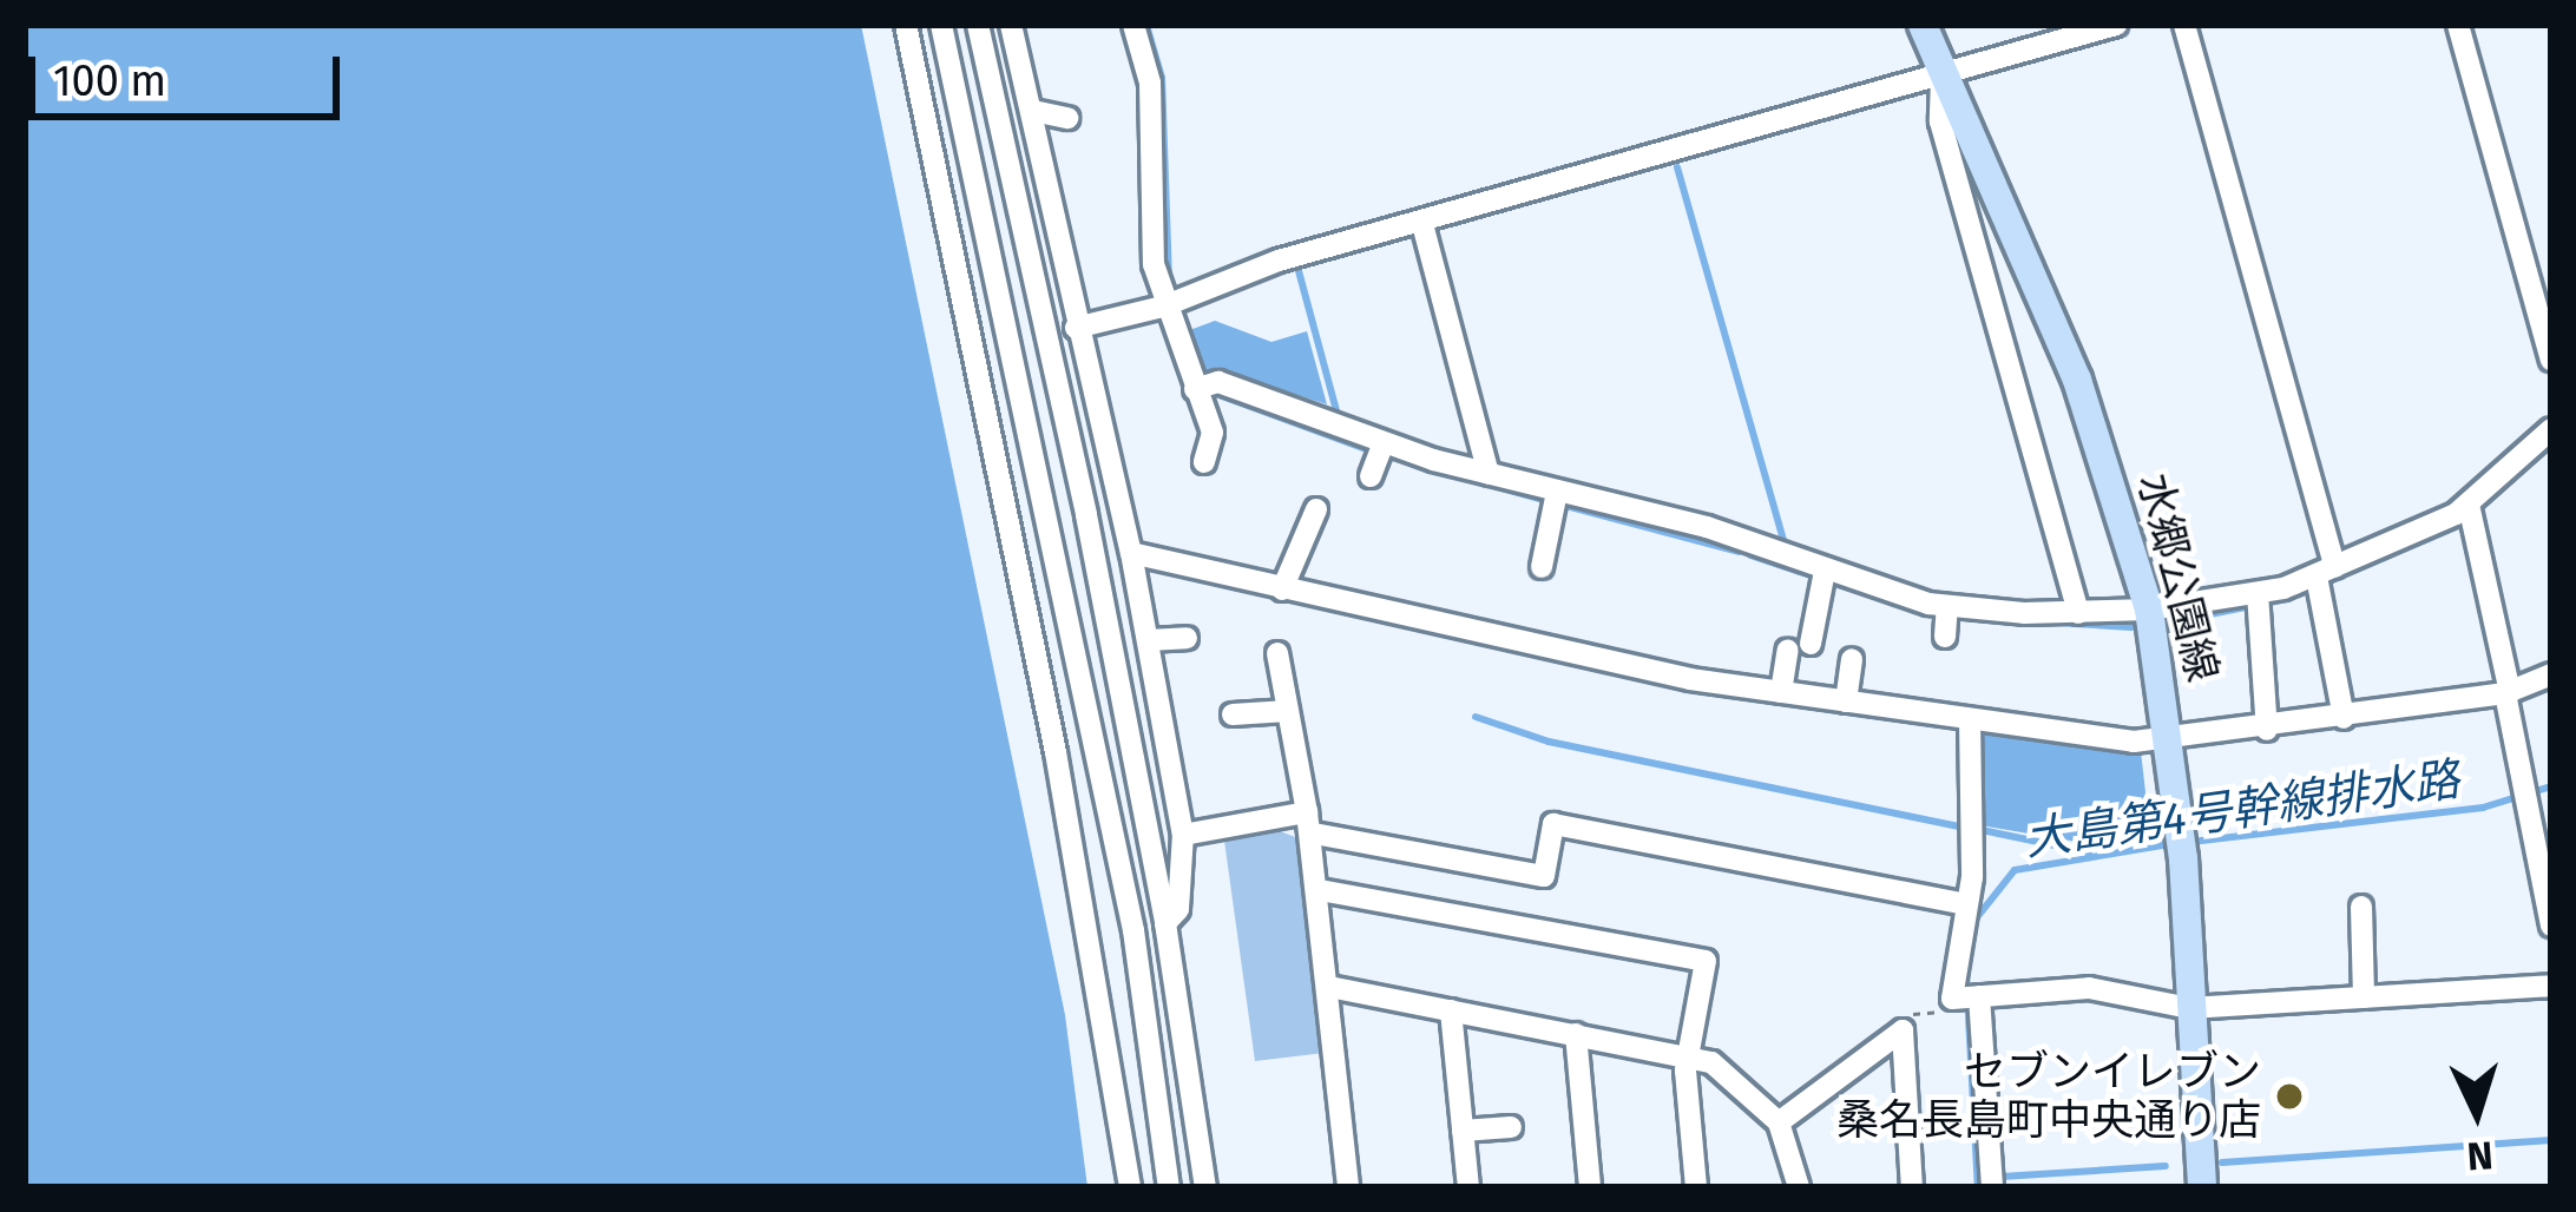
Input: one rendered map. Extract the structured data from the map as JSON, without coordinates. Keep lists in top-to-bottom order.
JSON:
{
  "streets": {
    "main road": ["水郷公園線"]
  },
  "water": ["大島第4号幹線排水路"],
  "places": ["セブンイレブン 桑名長島町中央通り店"],
  "scale_bar": "100 m",
  "north": "bottom"
}
